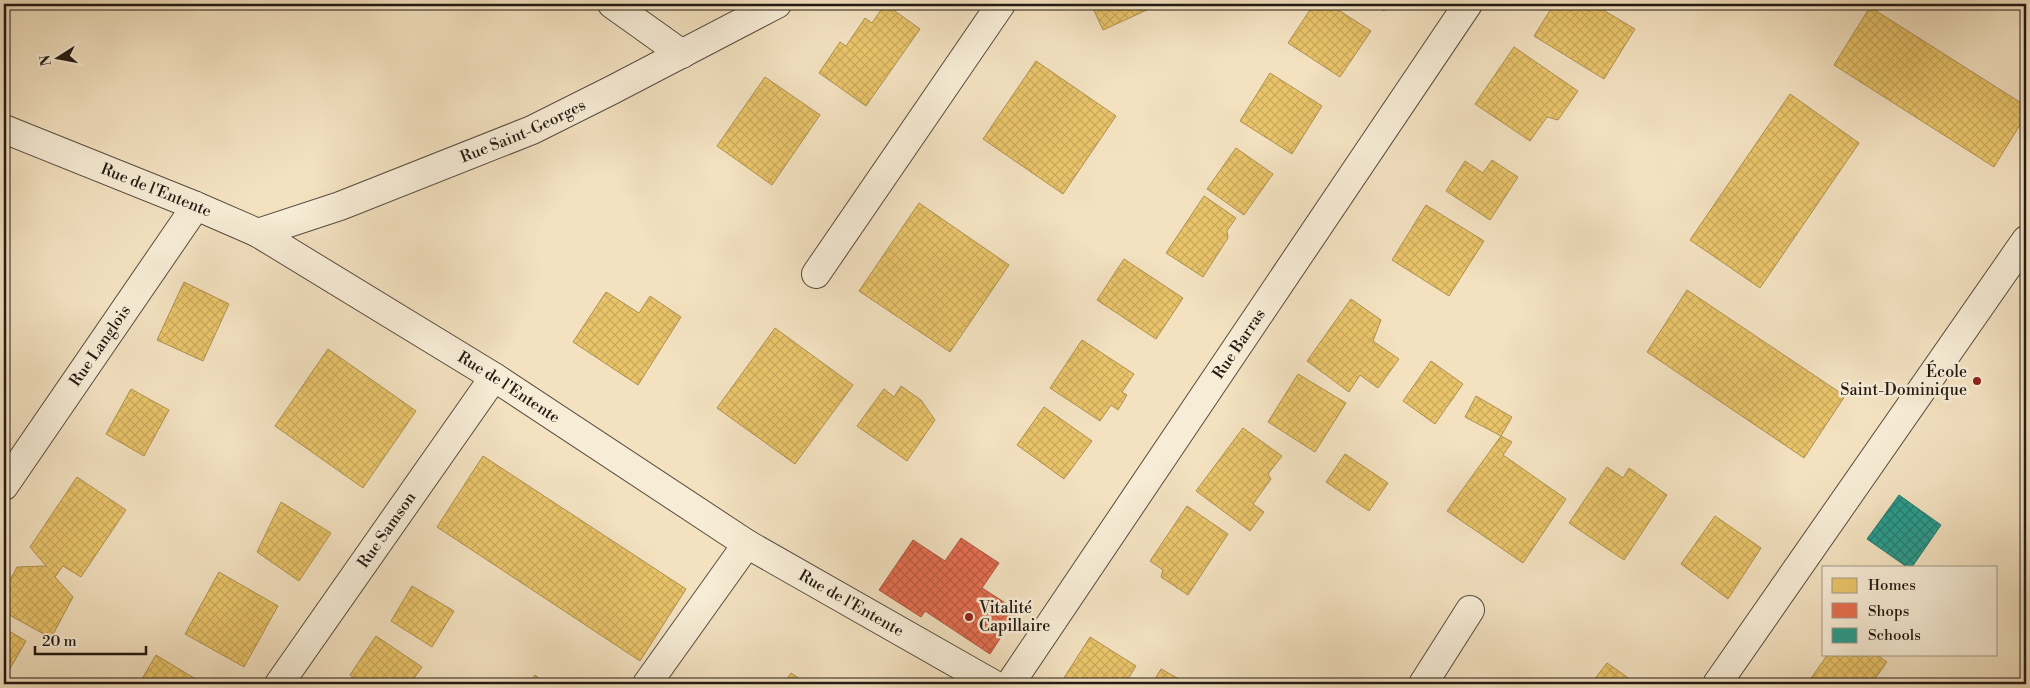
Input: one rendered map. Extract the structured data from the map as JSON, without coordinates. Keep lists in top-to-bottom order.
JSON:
{
  "streets": {
    "street": [
      "Rue Saint-Georges",
      "Rue de l'Entente",
      "Rue Barras",
      "Rue Langlois",
      "Rue Samson"
    ]
  },
  "crossings": [
    ["Rue Saint-Georges", "Rue de l'Entente"],
    ["Rue de l'Entente", "Rue Langlois"],
    ["Rue de l'Entente", "Rue Samson"]
  ],
  "places": ["École Saint-Dominique", "Vitalité Capillaire"],
  "legend": ["Homes", "Shops", "Schools"],
  "scale_bar": "20 m",
  "north": "left"
}
